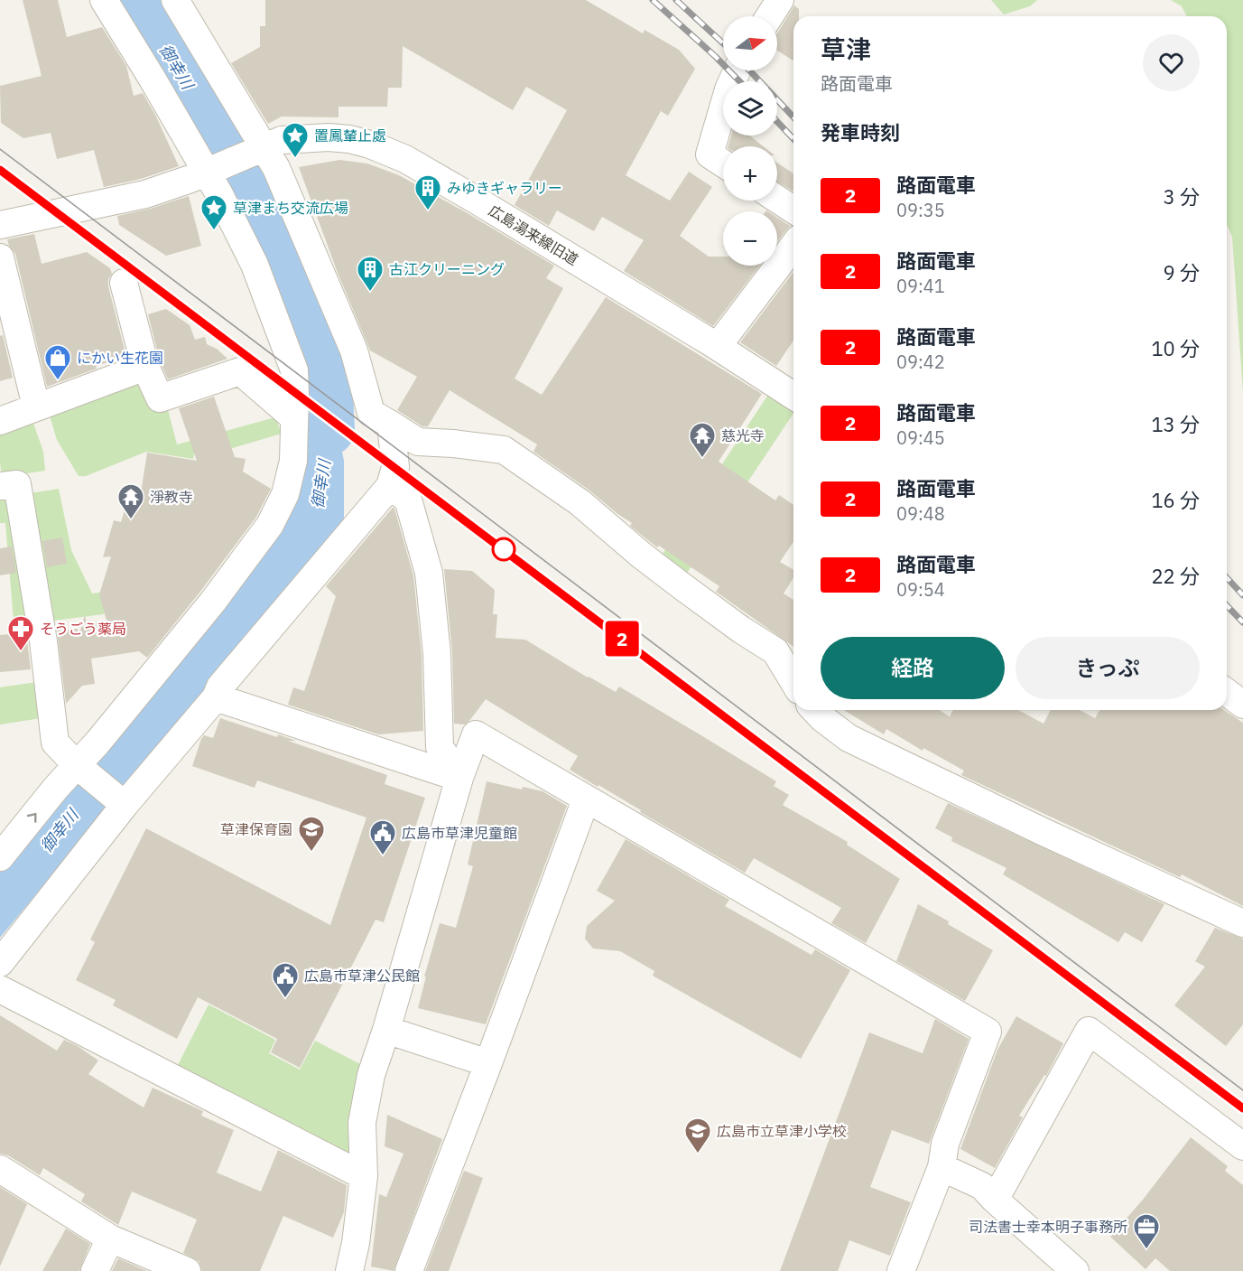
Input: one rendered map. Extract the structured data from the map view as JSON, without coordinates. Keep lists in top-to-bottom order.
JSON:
{
  "streets": {
    "street": ["広島湯来線旧道"]
  },
  "water": ["御幸川"],
  "places": {
    "place": ["置鳳輦止處", "草津まち交流広場"],
    "building": ["みゆきギャラリー", "古江クリーニング"],
    "shop": ["にかい生花園"],
    "temple": ["慈光寺", "淨教寺"],
    "pharmacy": ["そうごう薬局"],
    "school or university": ["草津保育園", "広島市立草津小学校"],
    "public building": ["広島市草津児童館", "広島市草津公民館"],
    "office": ["司法書士幸本明子事務所"]
  },
  "lines": ["tram line 2"],
  "north": "right",
  "page": {
    "on_map": "2",
    "map_buttons": ["+", "−"],
    "heading": [
      ["草津", "路面電車"],
      "発車時刻"
    ],
    "list": [
      {
        "mark": "2",
        "name": "路面電車",
        "note": "09:35",
        "value": "3 分"
      },
      {
        "mark": "2",
        "name": "路面電車",
        "note": "09:41",
        "value": "9 分"
      },
      {
        "mark": "2",
        "name": "路面電車",
        "note": "09:42",
        "value": "10 分"
      },
      {
        "mark": "2",
        "name": "路面電車",
        "note": "09:45",
        "value": "13 分"
      },
      {
        "mark": "2",
        "name": "路面電車",
        "note": "09:48",
        "value": "16 分"
      },
      {
        "mark": "2",
        "name": "路面電車",
        "note": "09:54",
        "value": "22 分"
      }
    ],
    "buttons": ["経路", "きっぷ"]
  }
}
